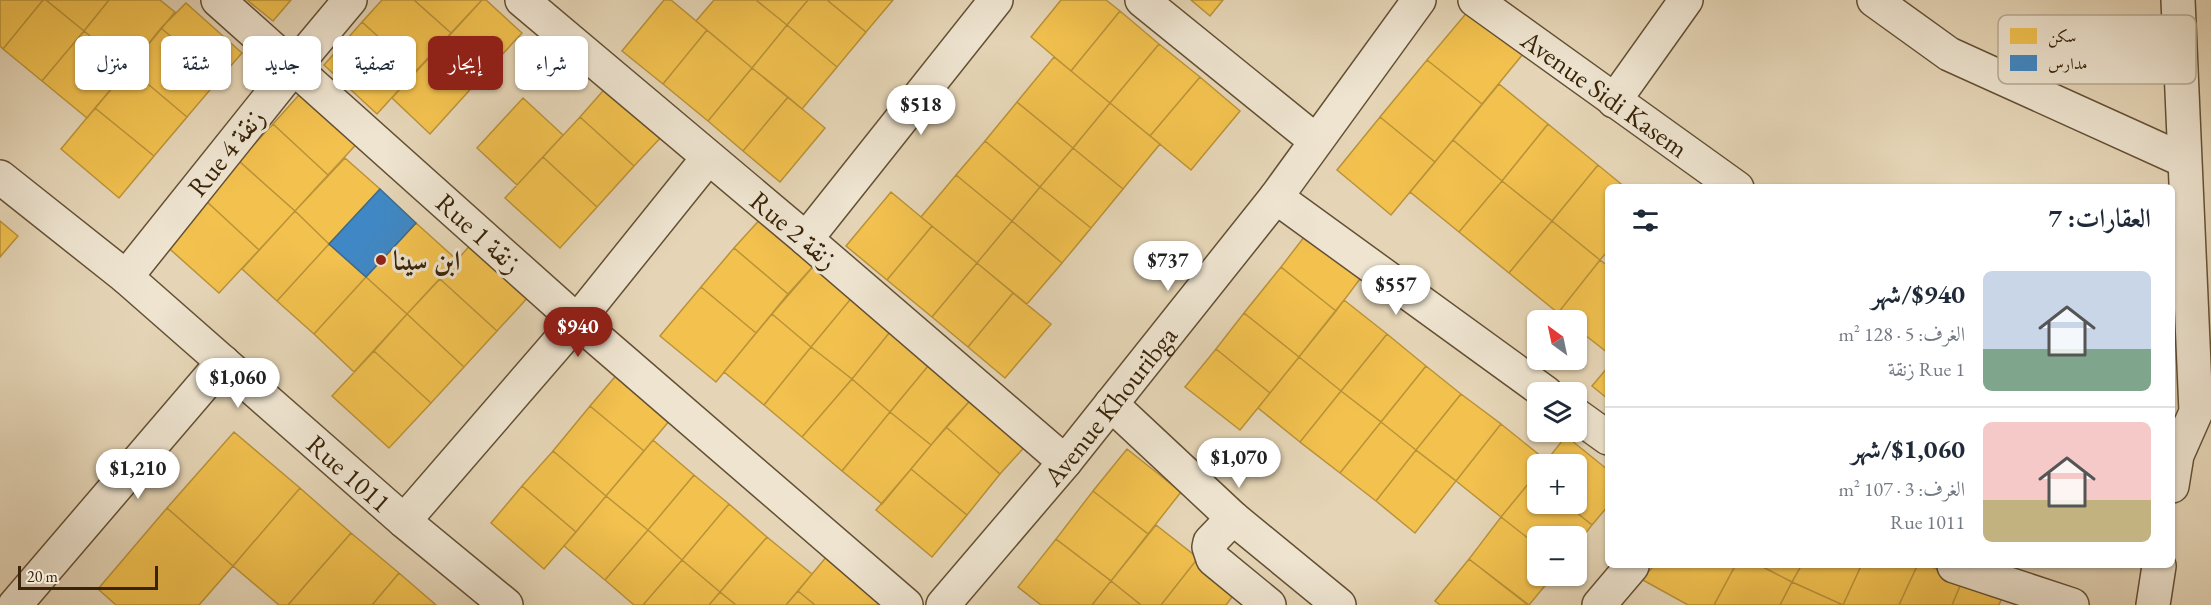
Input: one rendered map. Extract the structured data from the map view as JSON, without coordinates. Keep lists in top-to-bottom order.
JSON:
{
  "streets": {
    "street": [
      "Avenue Sidi Kasem",
      "Rue 4 زنقة",
      "Rue 2 زنقة",
      "Rue 1 زنقة",
      "Avenue Khouribga",
      "Rue 1011"
    ]
  },
  "crossings": [
    ["Rue 4 زنقة", "Rue 1011"],
    ["Rue 2 زنقة", "Avenue Khouribga"]
  ],
  "places": ["ابن سينا"],
  "legend": ["سكن", "مدارس"],
  "scale_bar": "20 m",
  "north": "top left",
  "page": {
    "chip": [
      "شراء",
      "إيجار",
      "تصفية",
      "جديد",
      "شقة",
      "منزل"
    ],
    "price": [
      "$518",
      "$737",
      "$557",
      "$940",
      "$1,060",
      "$1,070",
      "$1,210"
    ],
    "heading": "العقارات: 7",
    "list": [
      {
        "name": "$940/شهر",
        "note": "الغرف: 5 · 128 m² · Rue 1 زنقة"
      },
      {
        "name": "$1,060/شهر",
        "note": "الغرف: 3 · 107 m² · Rue 1011"
      }
    ],
    "map_buttons": ["+", "−"],
    "scale": "20 m"
  }
}
